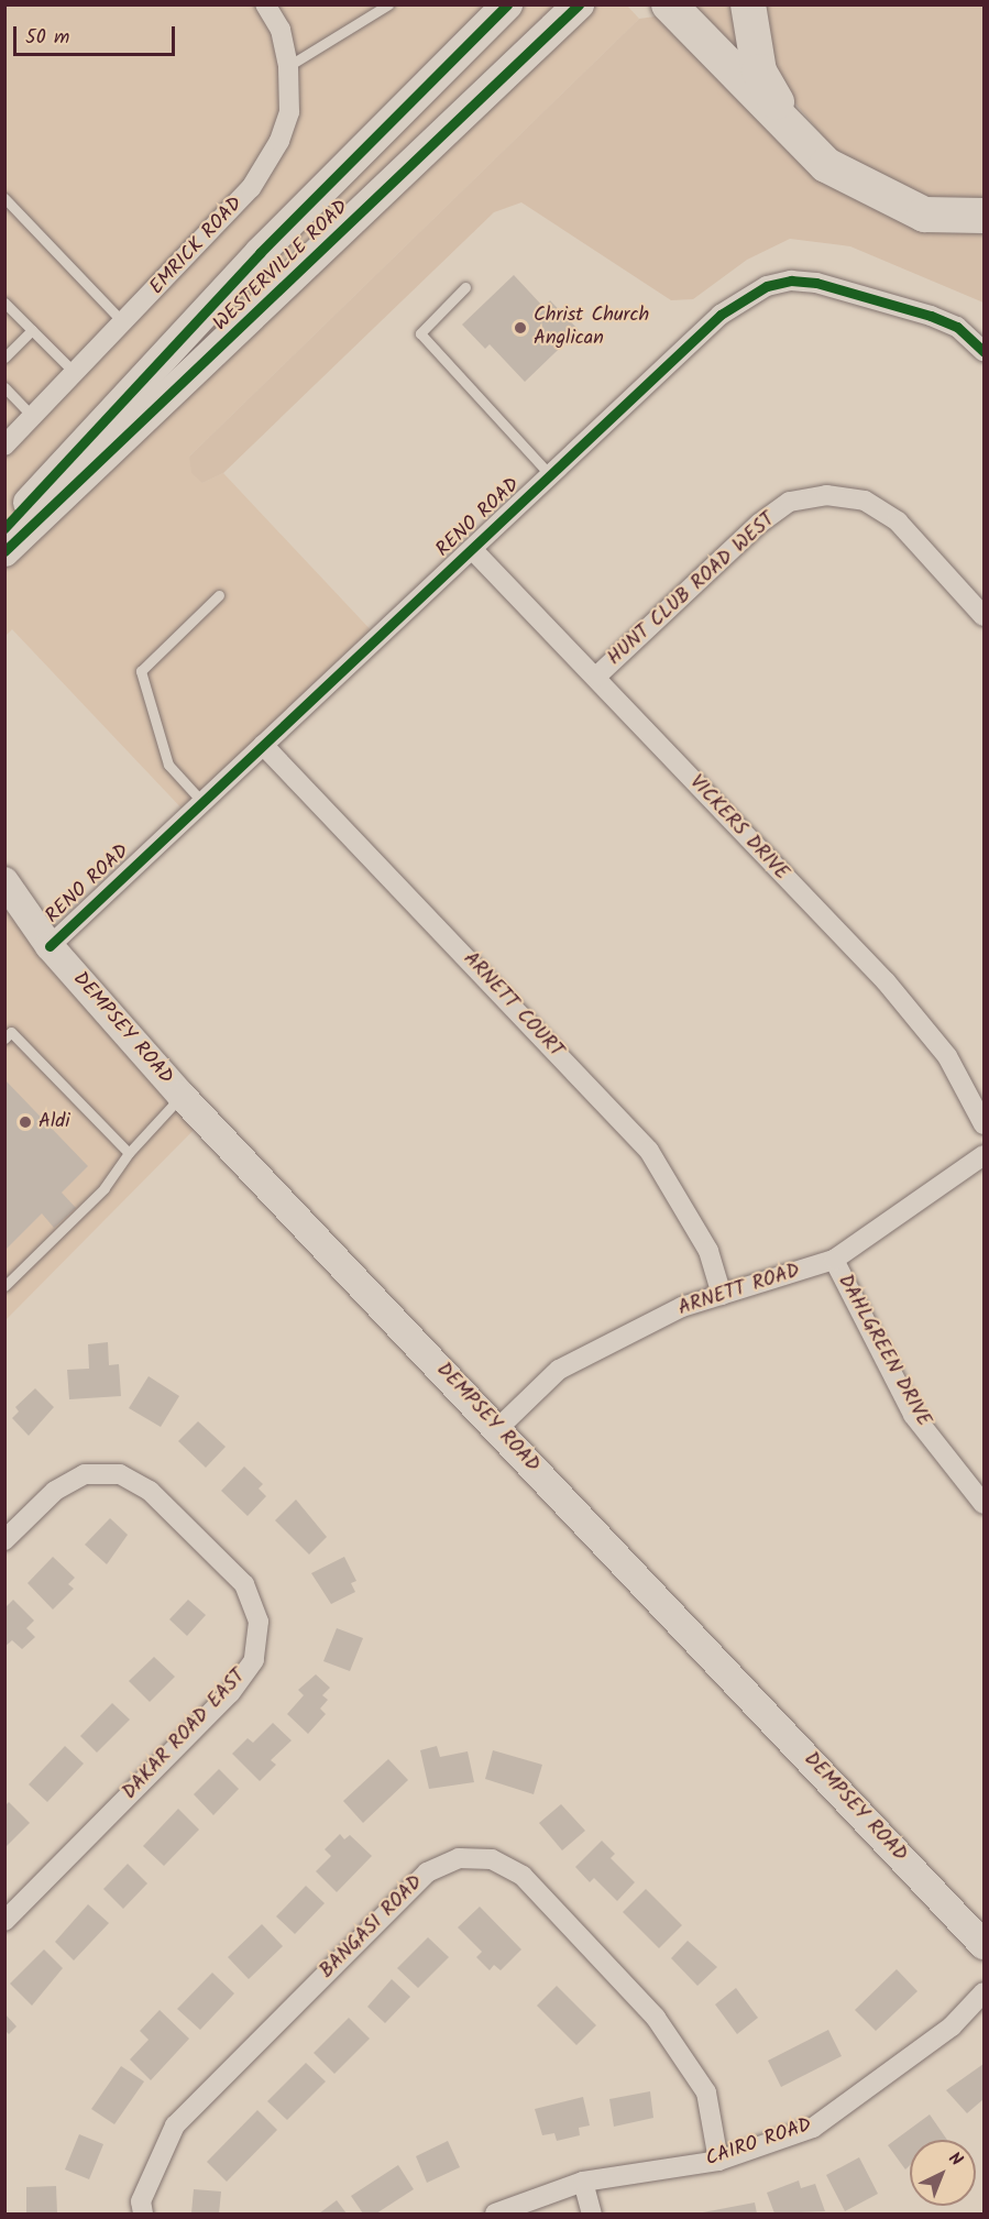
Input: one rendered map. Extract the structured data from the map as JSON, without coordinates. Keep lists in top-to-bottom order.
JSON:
{
  "streets": {
    "main road": ["WESTERVILLE ROAD", "DEMPSEY ROAD"],
    "street": [
      "EMRICK ROAD",
      "RENO ROAD",
      "HUNT CLUB ROAD WEST",
      "VICKERS DRIVE",
      "ARNETT COURT",
      "ARNETT ROAD",
      "DAHLGREEN DRIVE",
      "DAKAR ROAD EAST",
      "BANGASI ROAD",
      "CAIRO ROAD"
    ]
  },
  "crossings": [
    ["RENO ROAD", "VICKERS DRIVE"],
    ["RENO ROAD", "ARNETT COURT"],
    ["RENO ROAD", "DEMPSEY ROAD"],
    ["HUNT CLUB ROAD WEST", "VICKERS DRIVE"],
    ["ARNETT COURT", "ARNETT ROAD"],
    ["DEMPSEY ROAD", "ARNETT ROAD"],
    ["ARNETT ROAD", "DAHLGREEN DRIVE"],
    ["BANGASI ROAD", "CAIRO ROAD"]
  ],
  "places": ["Christ Church Anglican", "Aldi"],
  "scale_bar": "50 m",
  "north": "top right"
}
